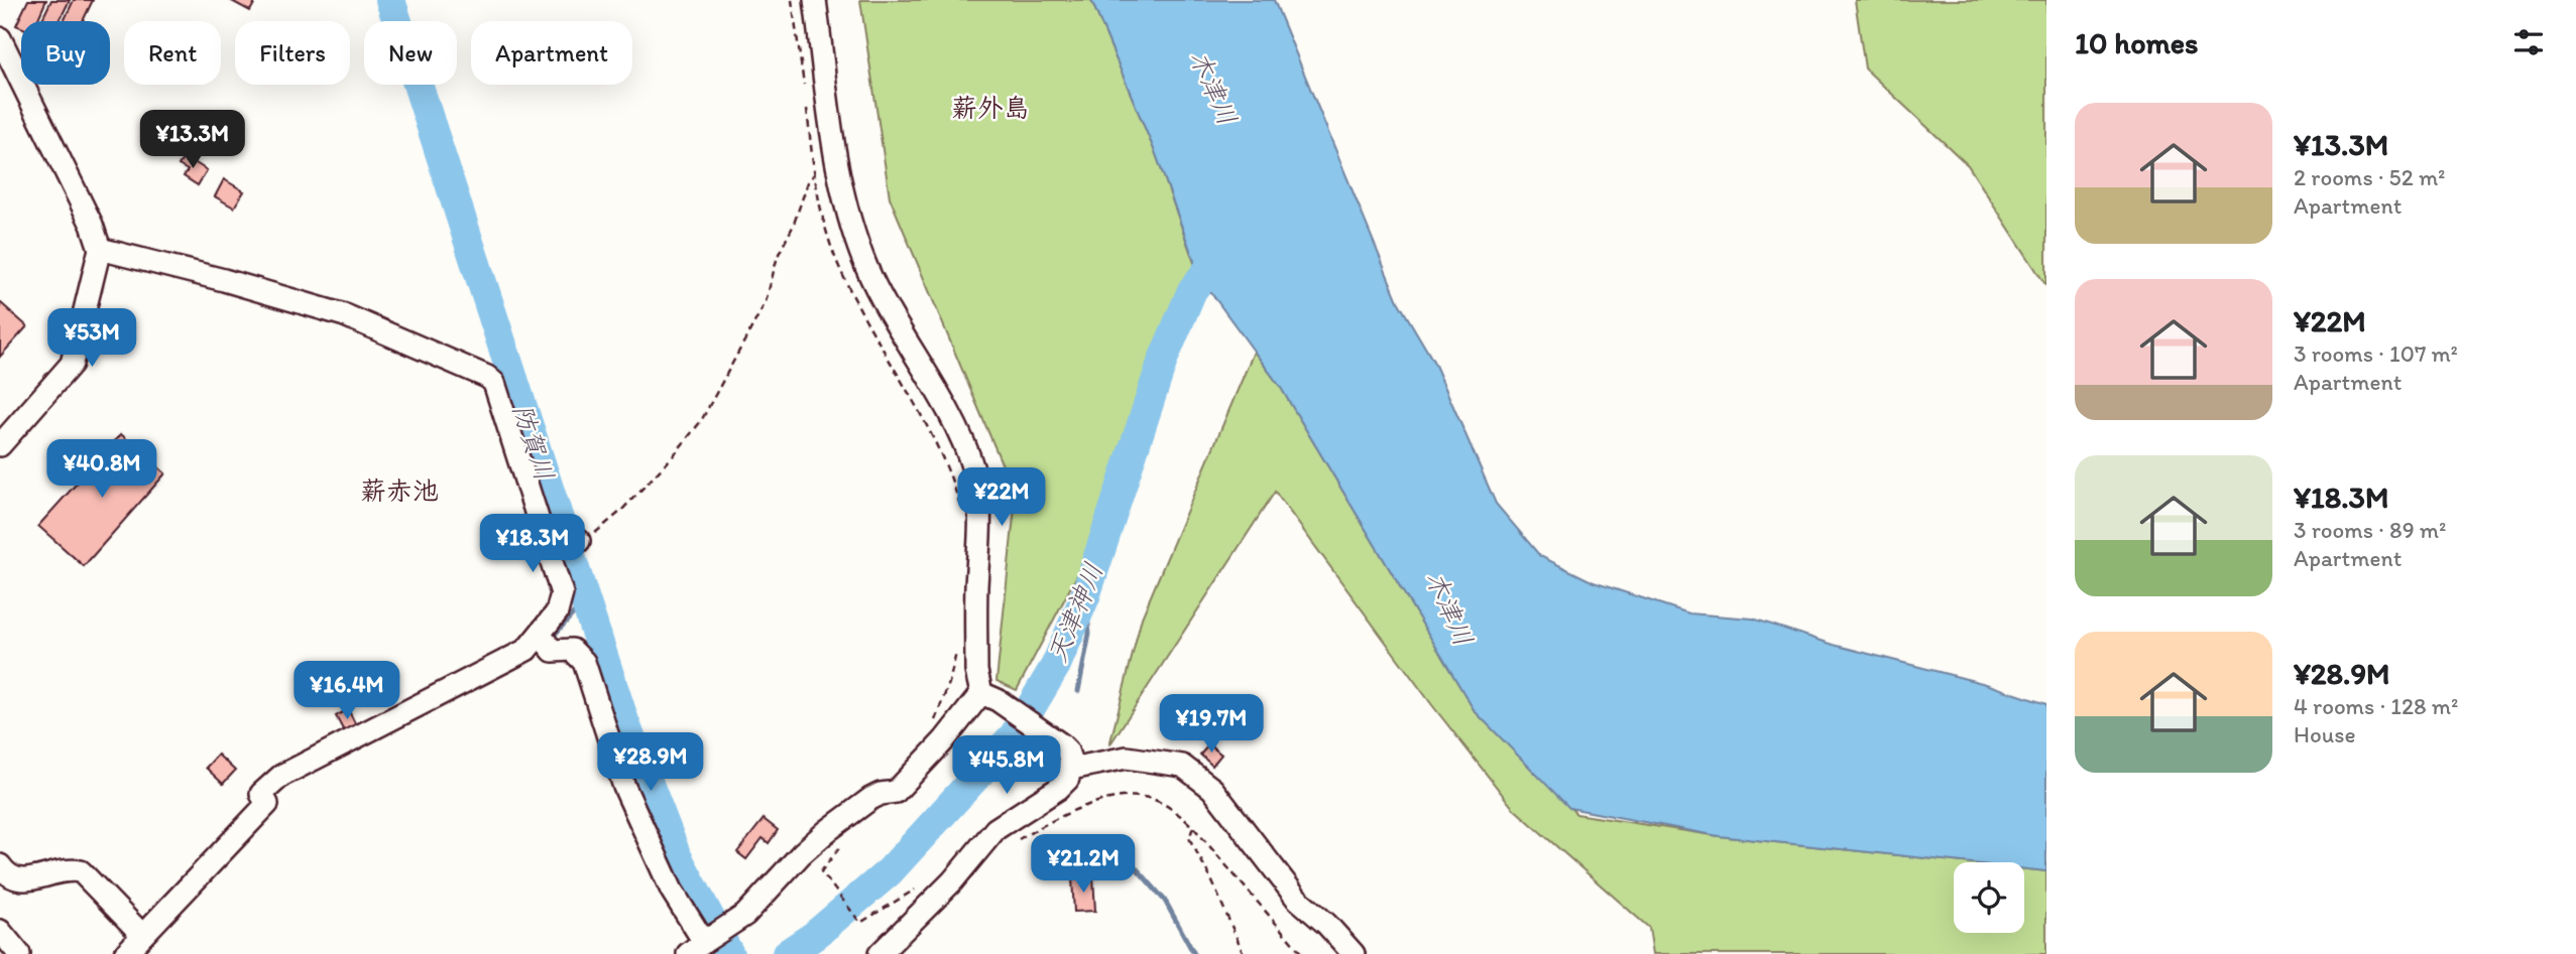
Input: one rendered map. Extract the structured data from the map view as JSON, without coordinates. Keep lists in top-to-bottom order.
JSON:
{
  "districts": ["薪外島", "薪赤池"],
  "water": ["木津川", "防賀川", "天津神川"],
  "page": {
    "heading": "10 homes",
    "chip": [
      "Buy",
      "Rent",
      "Filters",
      "New",
      "Apartment"
    ],
    "list": [
      {
        "name": "¥13.3M",
        "note": "2 rooms · 52 m² · Apartment"
      },
      {
        "name": "¥22M",
        "note": "3 rooms · 107 m² · Apartment"
      },
      {
        "name": "¥18.3M",
        "note": "3 rooms · 89 m² · Apartment"
      },
      {
        "name": "¥28.9M",
        "note": "4 rooms · 128 m² · House"
      }
    ],
    "price": [
      "¥13.3M",
      "¥53M",
      "¥40.8M",
      "¥22M",
      "¥18.3M",
      "¥16.4M",
      "¥19.7M",
      "¥28.9M",
      "¥45.8M",
      "¥21.2M"
    ]
  }
}
